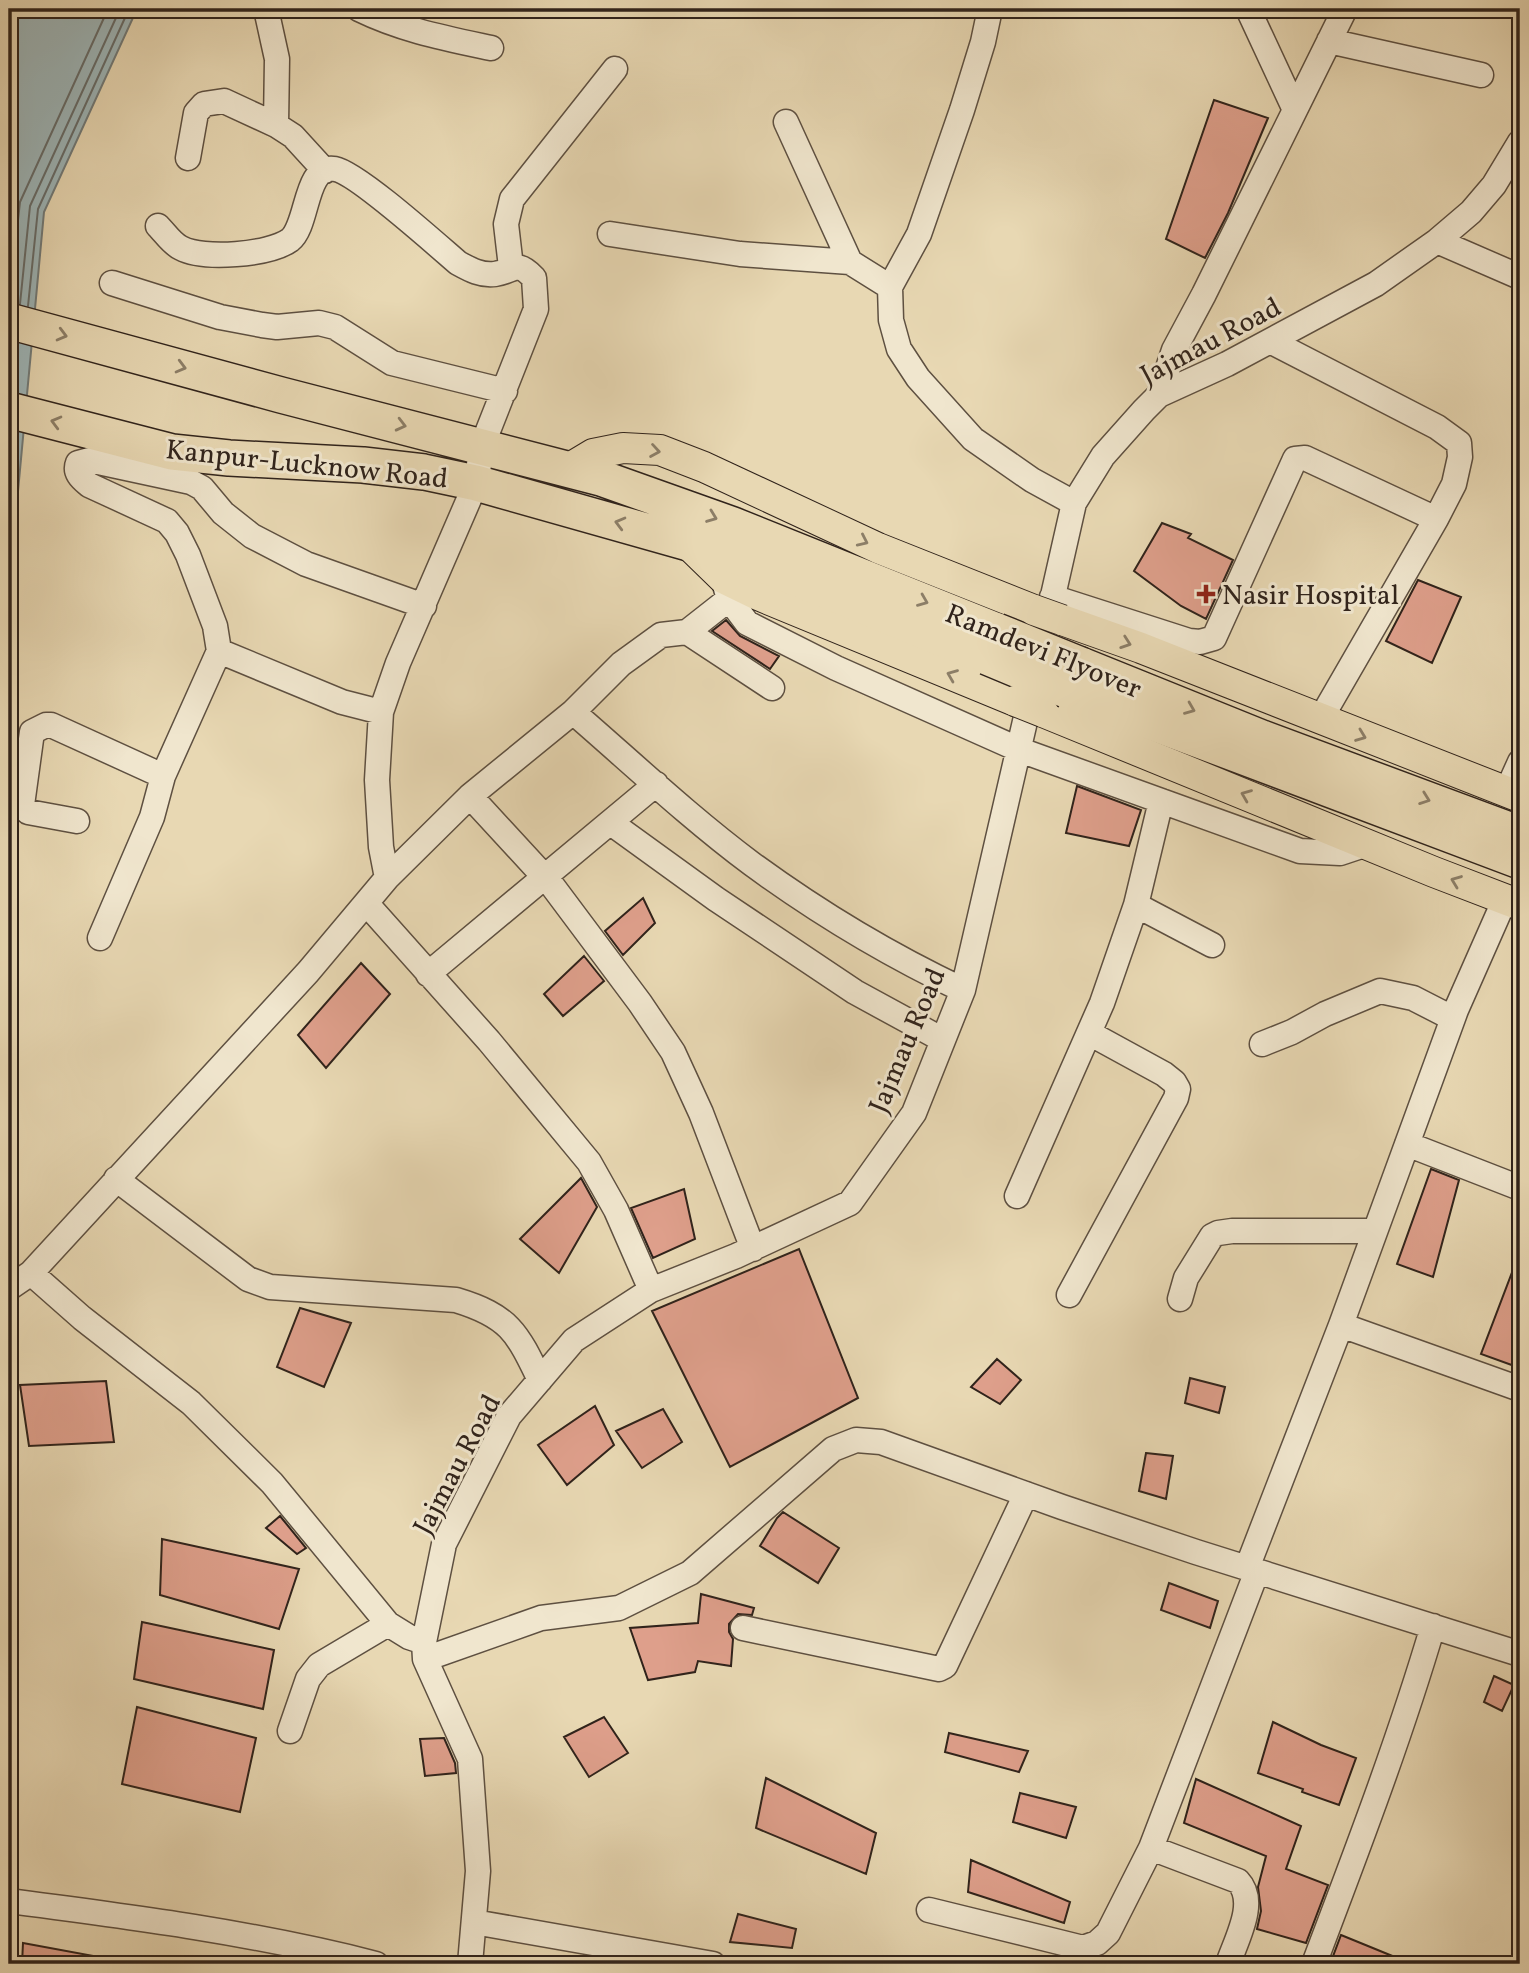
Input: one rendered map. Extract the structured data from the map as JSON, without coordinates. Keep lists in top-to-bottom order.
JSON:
{
  "streets": {
    "highway": ["Kanpur-Lucknow Road", "Ramdevi Flyover"],
    "street": ["Jajmau Road"]
  },
  "crossings": [
    ["Kanpur-Lucknow Road", "Ramdevi Flyover"]
  ],
  "places": {
    "health": ["Nasir Hospital"]
  }
}
